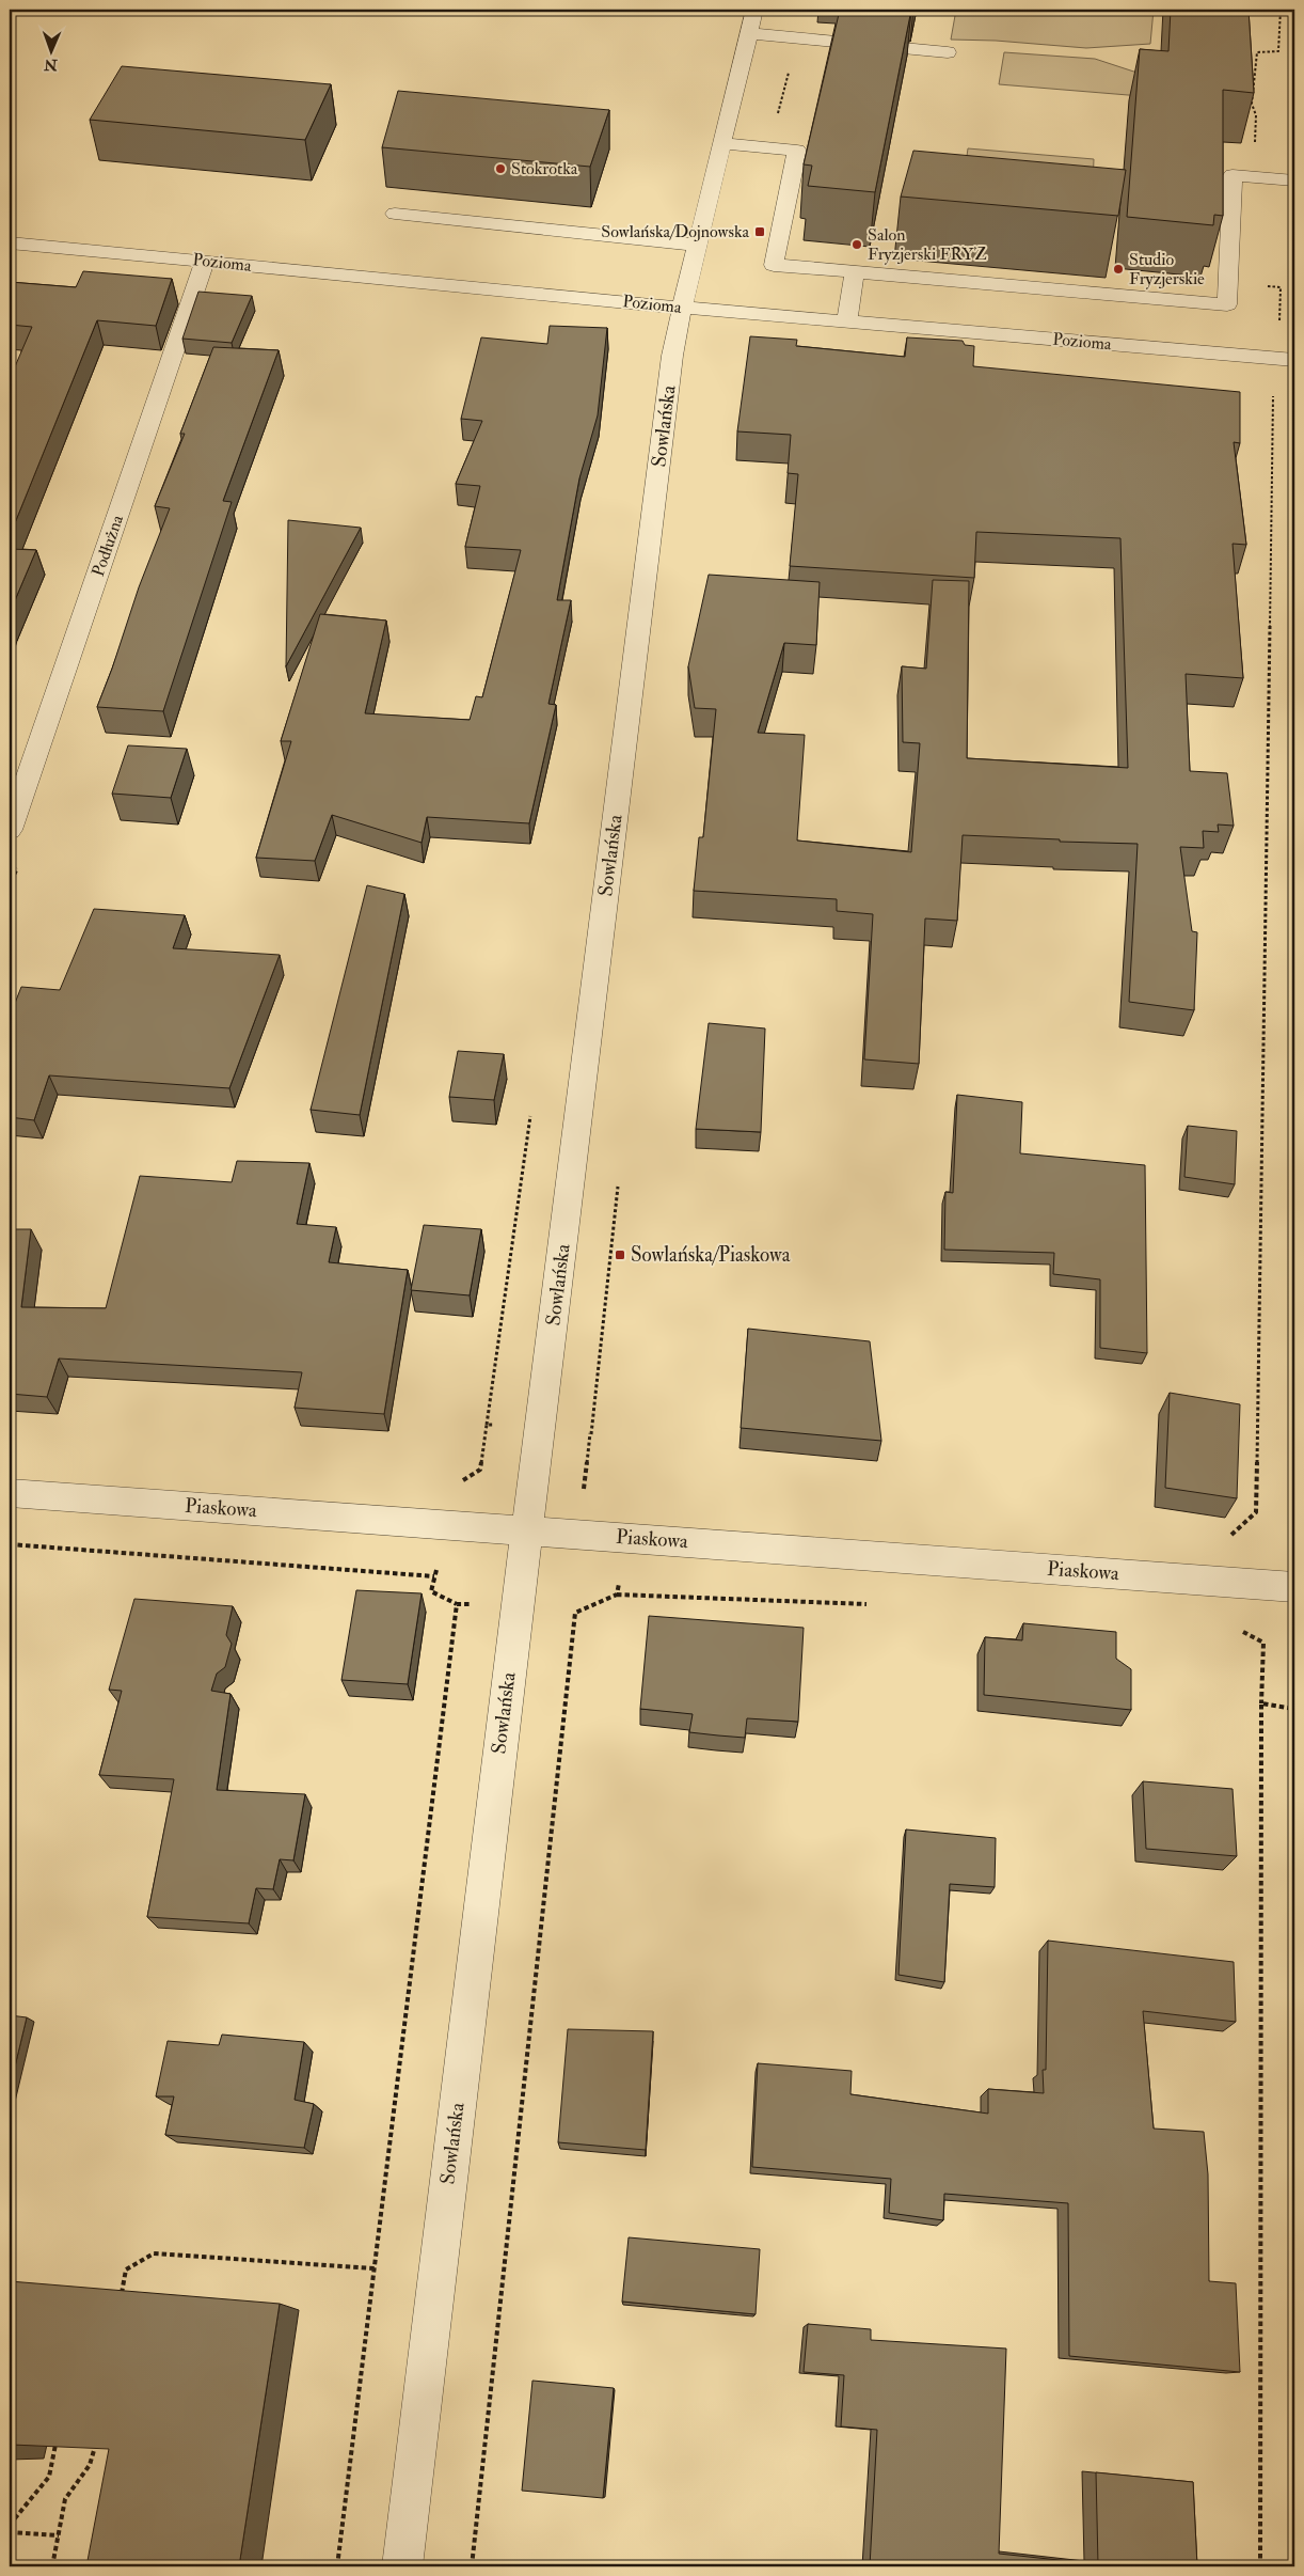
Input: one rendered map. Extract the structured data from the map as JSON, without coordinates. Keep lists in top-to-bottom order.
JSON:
{
  "streets": {
    "street": [
      "Pozioma",
      "Sowlańska",
      "Podłużna",
      "Piaskowa"
    ]
  },
  "crossings": [
    ["Pozioma", "Sowlańska"],
    ["Pozioma", "Podłużna"],
    ["Sowlańska", "Piaskowa"]
  ],
  "places": {
    "other": ["Stokrotka", "Salon Fryzjerski FRYZ", "Studio Fryzjerskie"],
    "transit": ["Sowlańska/Dojnowska", "Sowlańska/Piaskowa"]
  },
  "north": "bottom"
}
